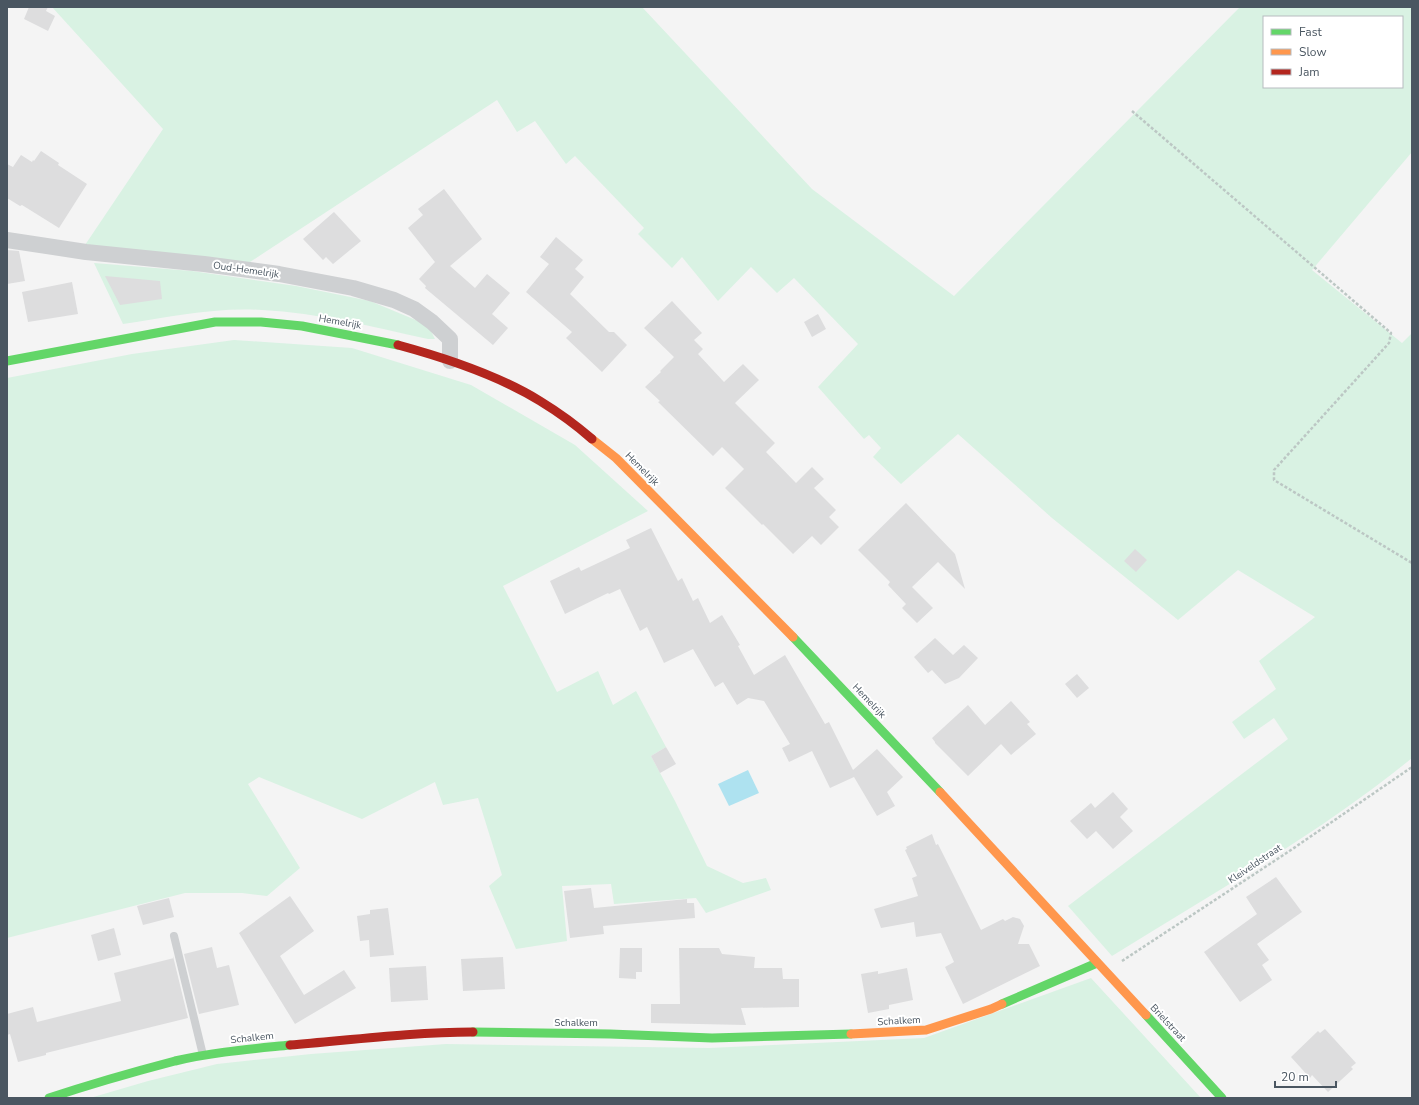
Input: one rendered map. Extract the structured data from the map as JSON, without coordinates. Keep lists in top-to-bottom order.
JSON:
{
  "streets": {
    "street": [
      "Oud-Hemelrijk",
      "Hemelrijk",
      "Schalkem",
      "Brielstraat"
    ],
    "path": ["Kleiveldstraat"]
  },
  "crossings": [
    ["Oud-Hemelrijk", "Hemelrijk"],
    ["Hemelrijk", "Schalkem"],
    ["Hemelrijk", "Brielstraat"],
    ["Kleiveldstraat", "Brielstraat"],
    ["Schalkem", "Brielstraat"]
  ],
  "legend": ["Fast", "Slow", "Jam"],
  "scale_bar": "20 m"
}
